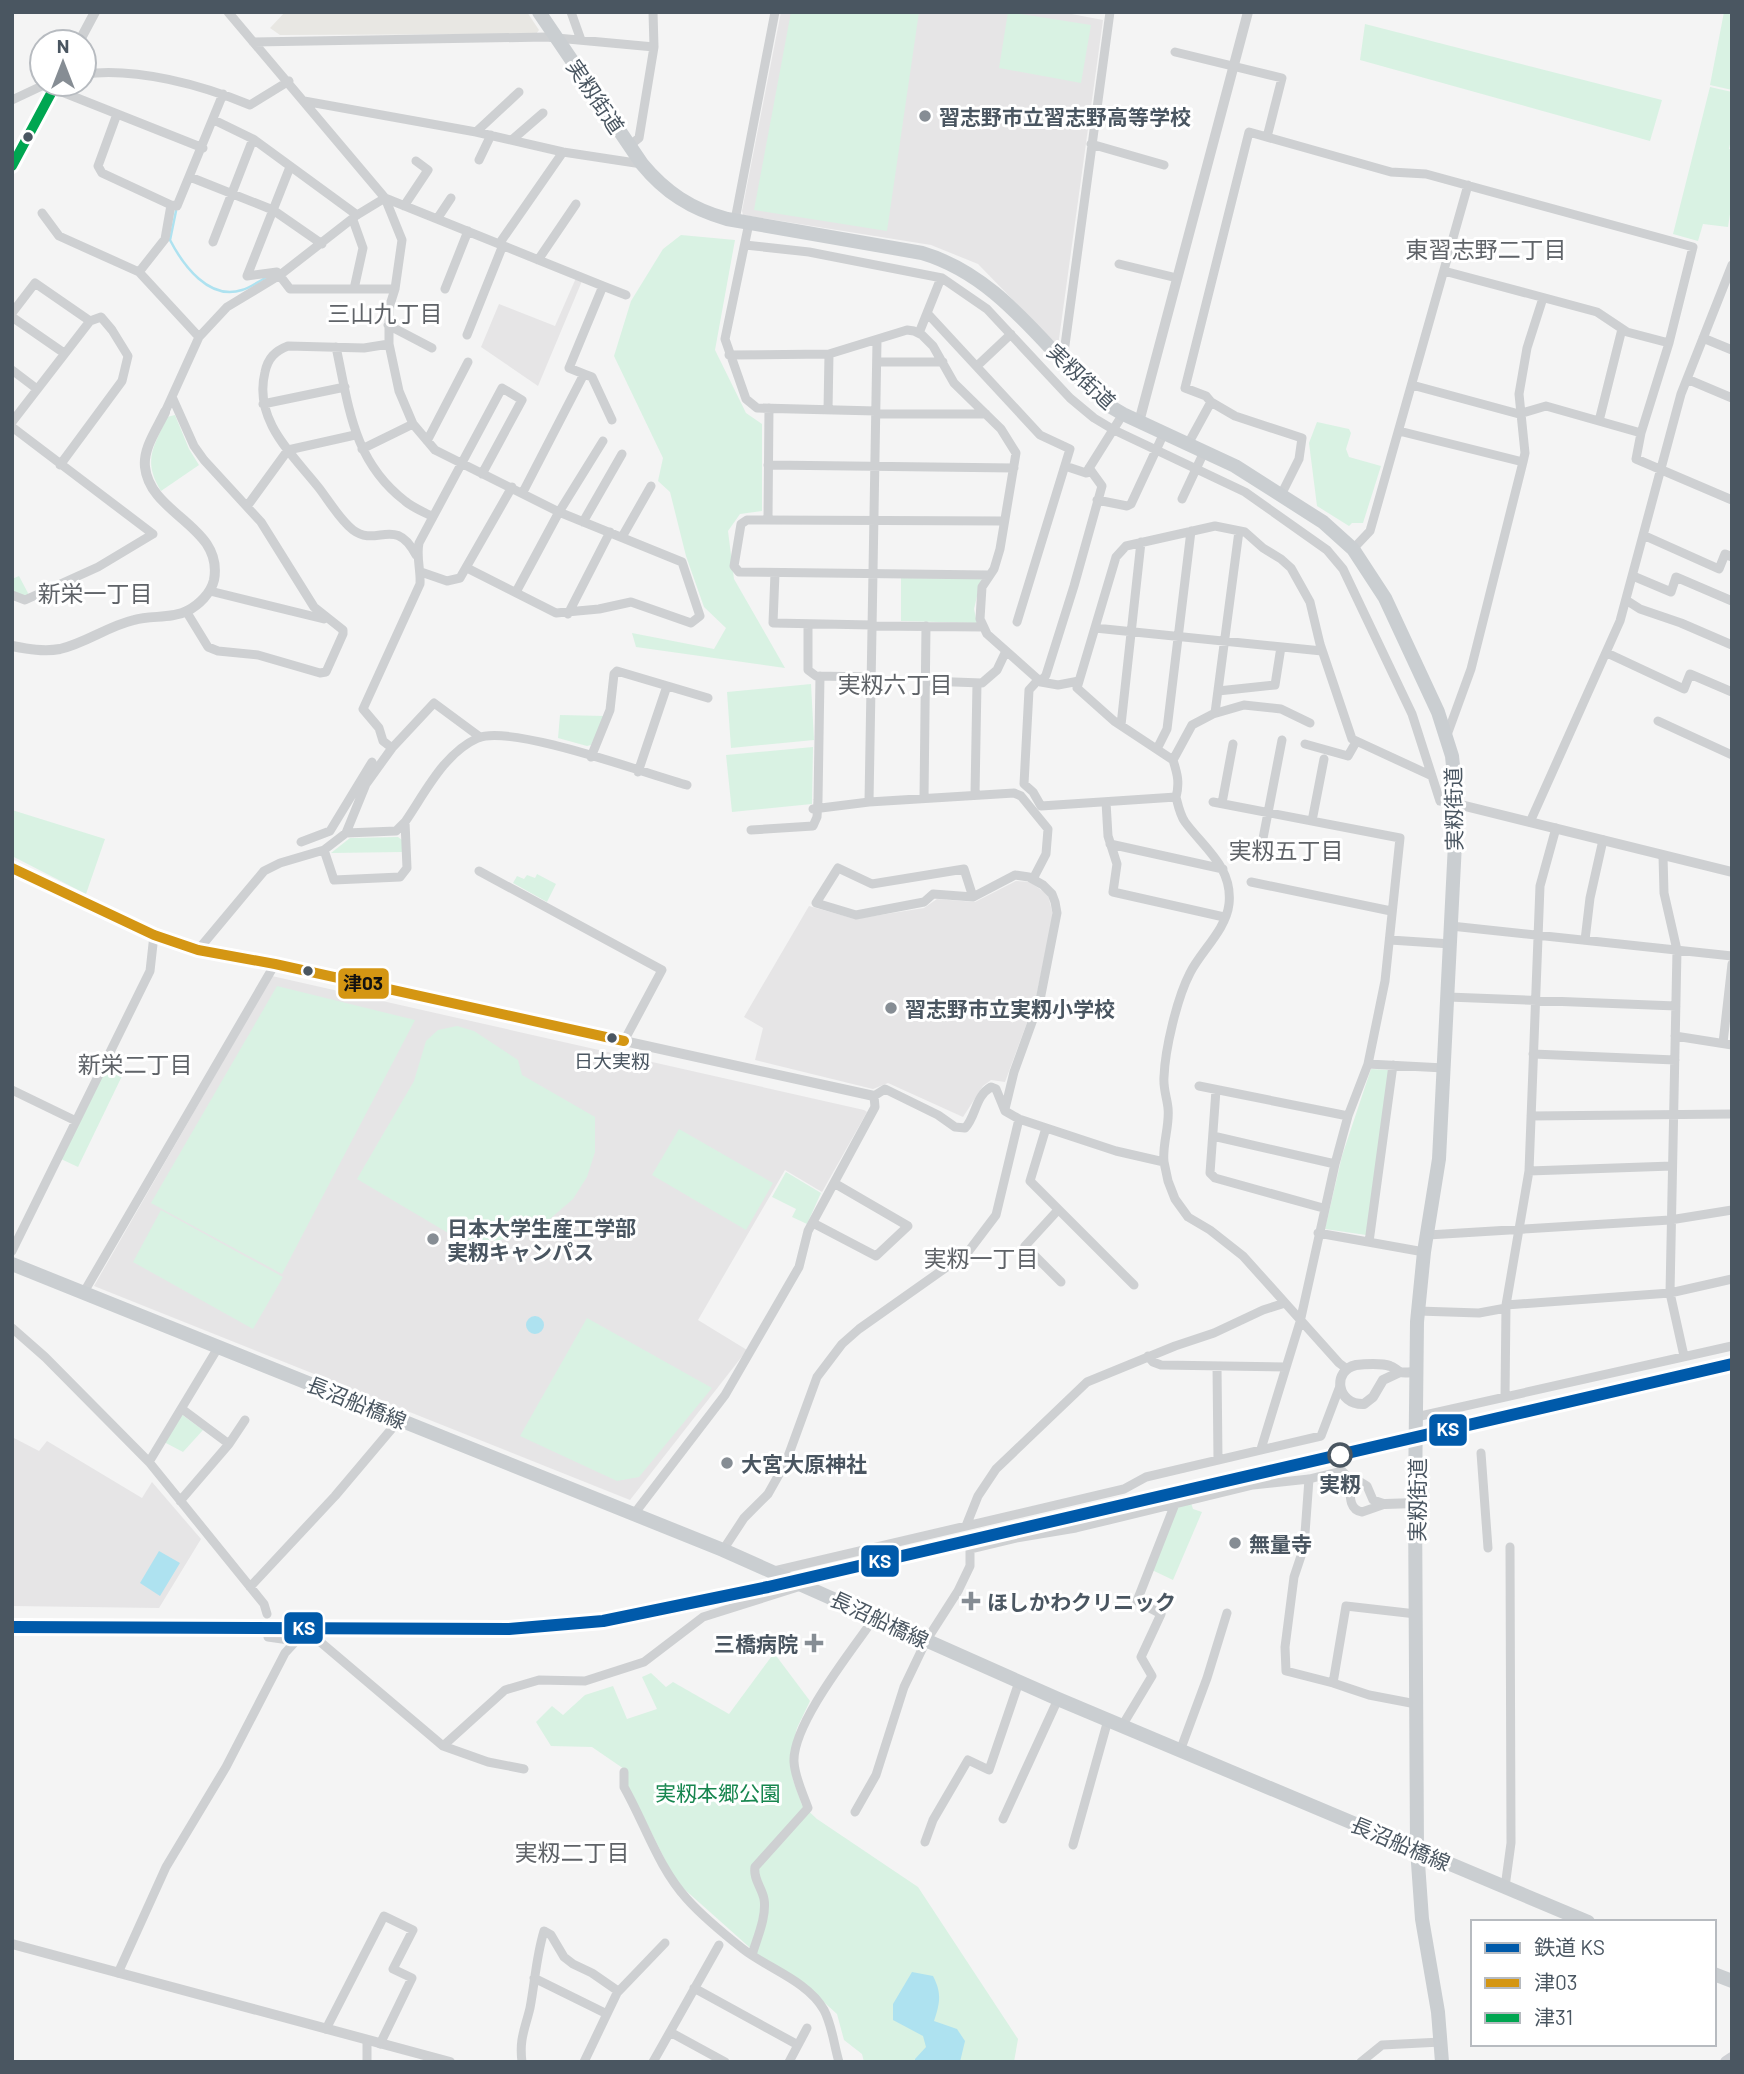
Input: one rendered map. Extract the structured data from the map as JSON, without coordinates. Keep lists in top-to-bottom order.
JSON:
{
  "streets": {
    "main road": ["実籾街道", "長沼船橋線"]
  },
  "crossings": [
    ["実籾街道", "長沼船橋線"]
  ],
  "districts": [
    "東習志野二丁目",
    "三山九丁目",
    "新栄一丁目",
    "実籾六丁目",
    "実籾五丁目",
    "新栄二丁目",
    "実籾一丁目",
    "実籾二丁目"
  ],
  "parks": ["実籾本郷公園"],
  "places": {
    "other": [
      "習志野市立習志野高等学校",
      "習志野市立実籾小学校",
      "日大実籾",
      "日本大学生産工学部 実籾キャンパス",
      "実籾",
      "大宮大原神社",
      "無量寺"
    ],
    "health": ["ほしかわクリニック", "三橋病院"]
  },
  "lines": ["transit line 津31", "transit line 津03", "rail line KS"],
  "legend": ["鉄道 KS", "津03", "津31"],
  "north": "top"
}
